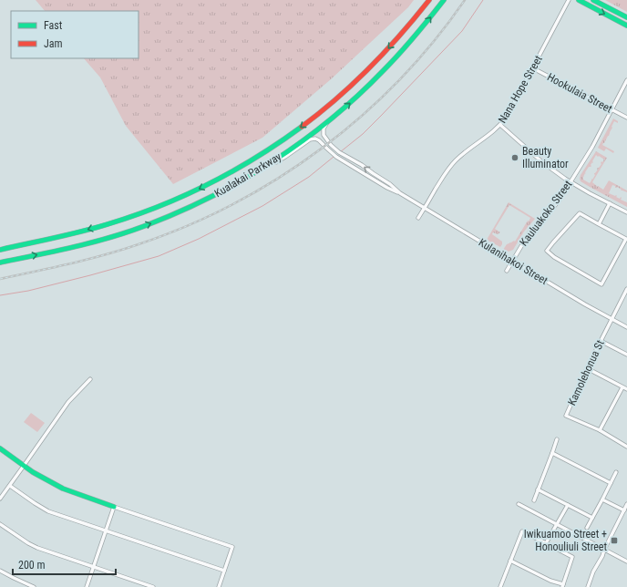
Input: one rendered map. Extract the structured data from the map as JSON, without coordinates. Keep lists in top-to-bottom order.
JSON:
{
  "streets": {
    "main road": ["Kualakai Parkway"],
    "street": [
      "Nana Hope Street",
      "Hookulaia Street",
      "Kauluakoko Street",
      "Kulanihakoi Street",
      "Kamolehonua St"
    ]
  },
  "crossings": [
    ["Nana Hope Street", "Hookulaia Street"],
    ["Nana Hope Street", "Kulanihakoi Street"],
    ["Hookulaia Street", "Kauluakoko Street"],
    ["Kualakai Parkway", "Kulanihakoi Street"],
    ["Kauluakoko Street", "Kulanihakoi Street"],
    ["Kulanihakoi Street", "Kamolehonua St"]
  ],
  "places": {
    "other": ["Beauty Illuminator"],
    "transit": ["Iwikuamoo Street + Honouliuli Street"]
  },
  "legend": ["Fast", "Jam"],
  "scale_bar": "200 m"
}
